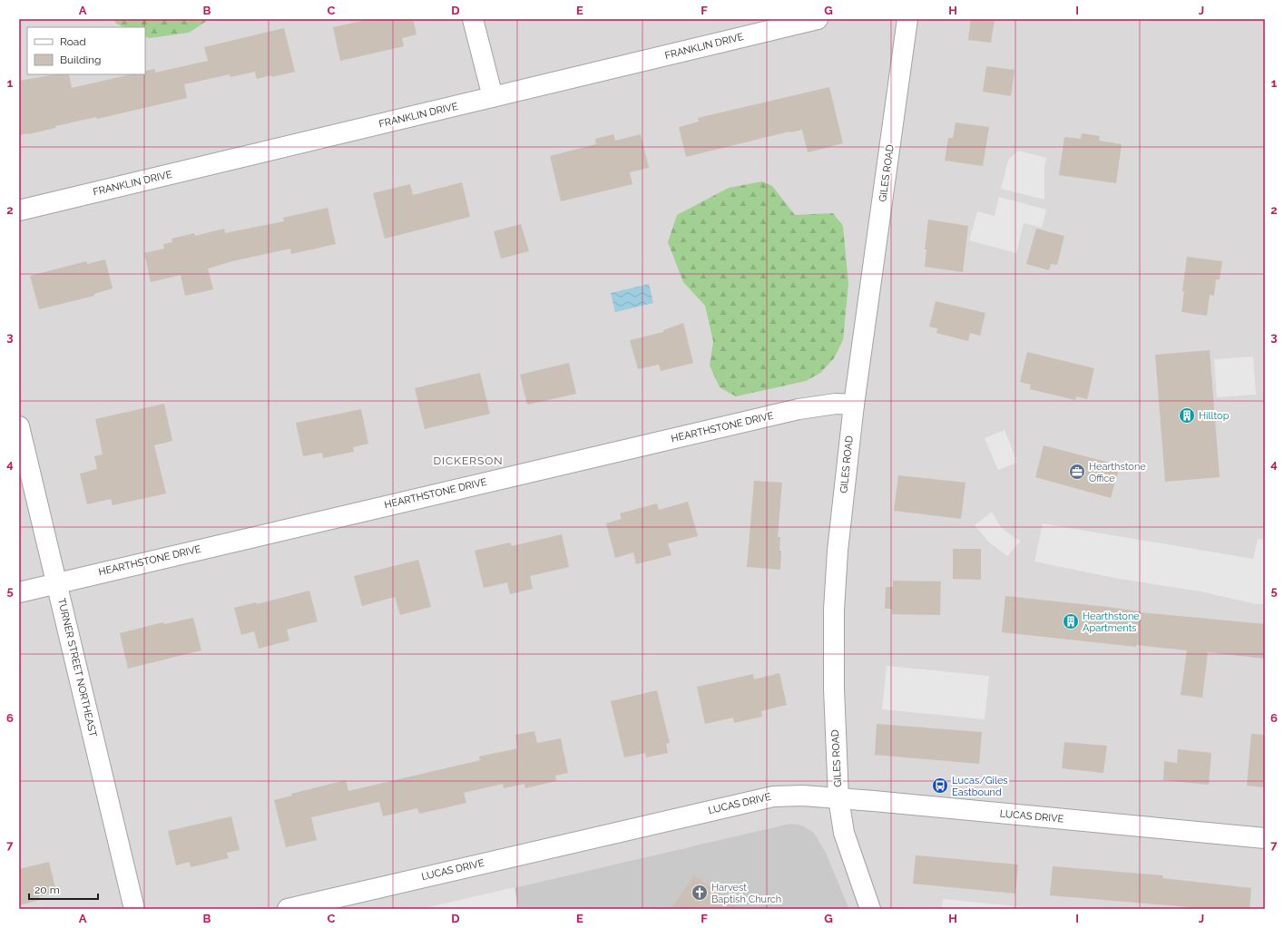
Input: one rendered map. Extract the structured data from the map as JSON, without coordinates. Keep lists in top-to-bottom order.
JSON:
{
  "streets": {
    "street": [
      "FRANKLIN DRIVE",
      "GILES ROAD",
      "HEARTHSTONE DRIVE",
      "TURNER STREET NORTHEAST",
      "LUCAS DRIVE"
    ]
  },
  "crossings": [
    ["GILES ROAD", "HEARTHSTONE DRIVE"],
    ["GILES ROAD", "LUCAS DRIVE"],
    ["HEARTHSTONE DRIVE", "TURNER STREET NORTHEAST"]
  ],
  "districts": ["DICKERSON"],
  "places": {
    "building": ["Hilltop", "Hearthstone Apartments"],
    "office": ["Hearthstone Office"],
    "bus stop": ["Lucas/Giles Eastbound"],
    "church": ["Harvest Baptish Church"]
  },
  "legend": ["Road", "Building"],
  "scale_bar": "20 m",
  "grid": {
    "columns": [
      "A",
      "B",
      "C",
      "D",
      "E",
      "F",
      "G",
      "H",
      "I",
      "J"
    ],
    "rows": [
      "1",
      "2",
      "3",
      "4",
      "5",
      "6",
      "7"
    ]
  }
}
